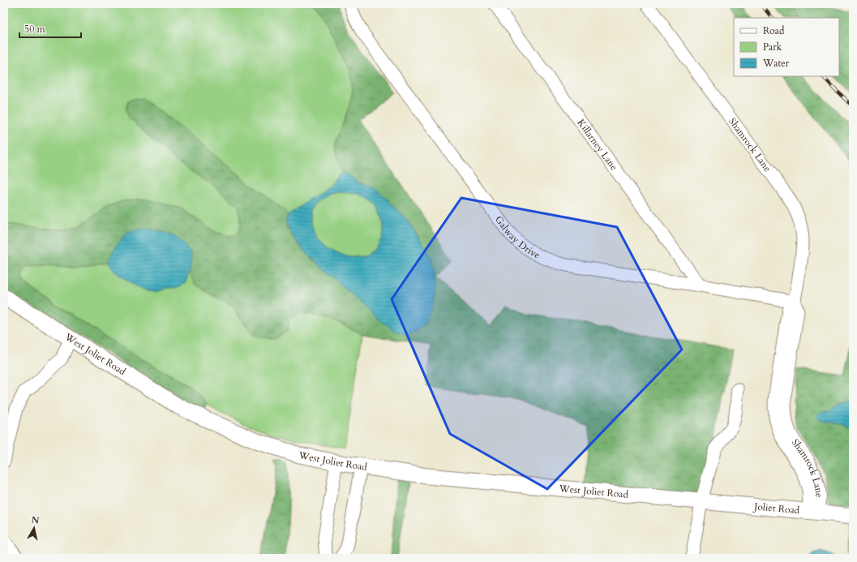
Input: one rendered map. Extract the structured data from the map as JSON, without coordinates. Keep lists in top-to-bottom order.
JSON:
{
  "streets": {
    "main road": ["West Joliet Road", "Joliet Road"],
    "street": ["Killarney Lane", "Shamrock Lane", "Galway Drive"]
  },
  "crossings": [
    ["Killarney Lane", "Galway Drive"],
    ["Shamrock Lane", "Galway Drive"],
    ["Shamrock Lane", "Joliet Road"],
    ["West Joliet Road", "Joliet Road"]
  ],
  "legend": ["Road", "Park", "Water"],
  "scale_bar": "50 m",
  "north": "top"
}
